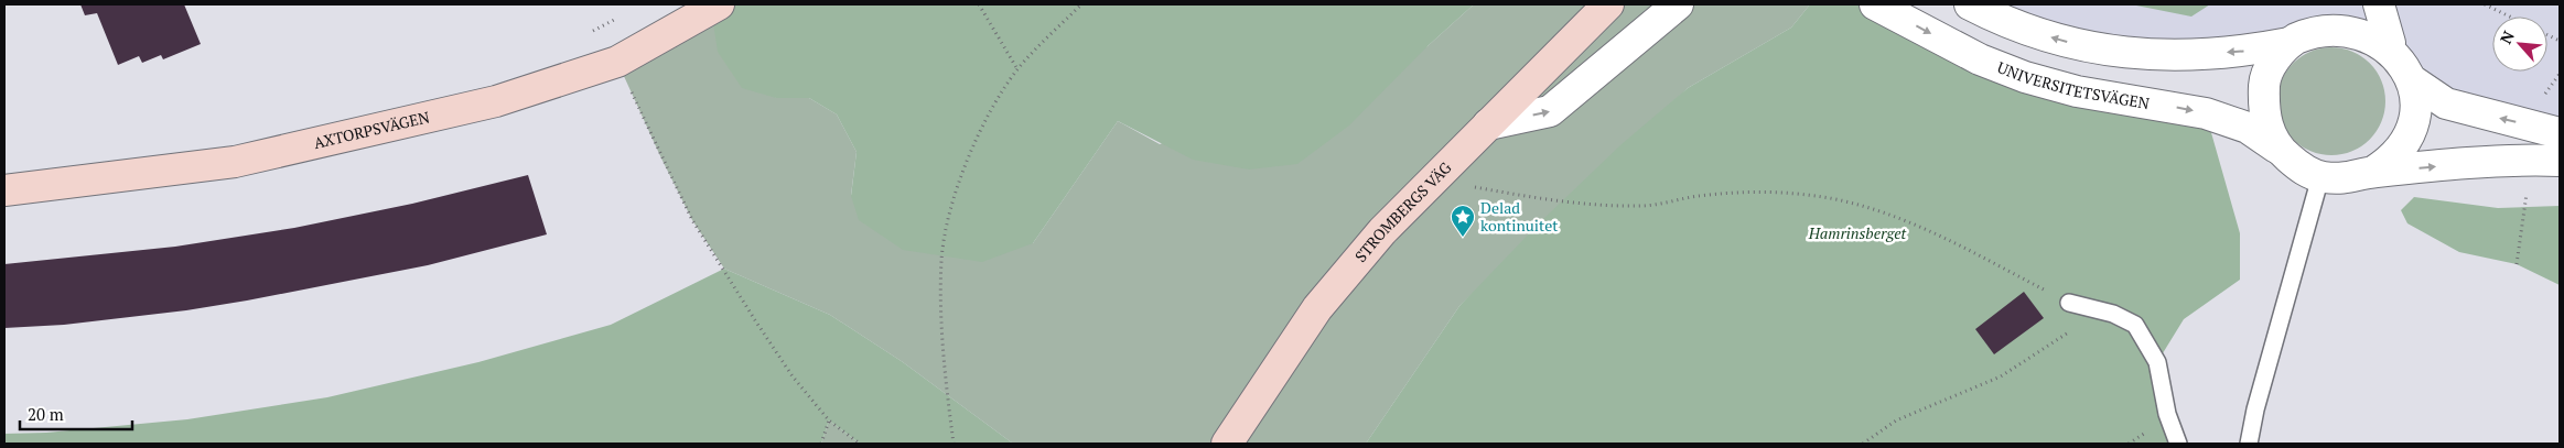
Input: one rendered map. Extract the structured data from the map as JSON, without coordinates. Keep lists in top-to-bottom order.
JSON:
{
  "streets": {
    "street": ["UNIVERSITETSVÄGEN", "AXTORPSVÄGEN", "STROMBERGS VÄG"]
  },
  "parks": ["Hamrinsberget"],
  "places": {
    "place": ["Delad kontinuitet"]
  },
  "scale_bar": "20 m",
  "north": "top left"
}
